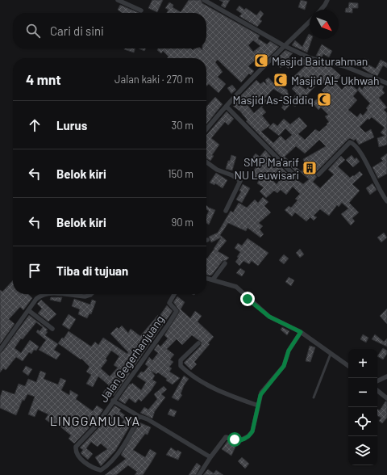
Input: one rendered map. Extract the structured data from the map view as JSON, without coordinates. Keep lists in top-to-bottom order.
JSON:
{
  "streets": {
    "street": ["Jalan Gegerhanjuang"]
  },
  "districts": ["LINGGAMULYA"],
  "places": {
    "mosque": ["Masjid Baiturahman", "Masjid Al- Ukhwah", "Masjid As-Siddiq"],
    "building": ["SMP Ma'arif NU Leuwisari"]
  },
  "north": "bottom right",
  "page": {
    "search": "Cari di sini",
    "heading": ["4 mnt", "Jalan kaki · 270 m"],
    "list": [
      ["Lurus", "30 m"],
      ["Belok kiri", "150 m"],
      ["Belok kiri", "90 m"],
      "Tiba di tujuan"
    ],
    "map_buttons": ["+", "−"]
  }
}
